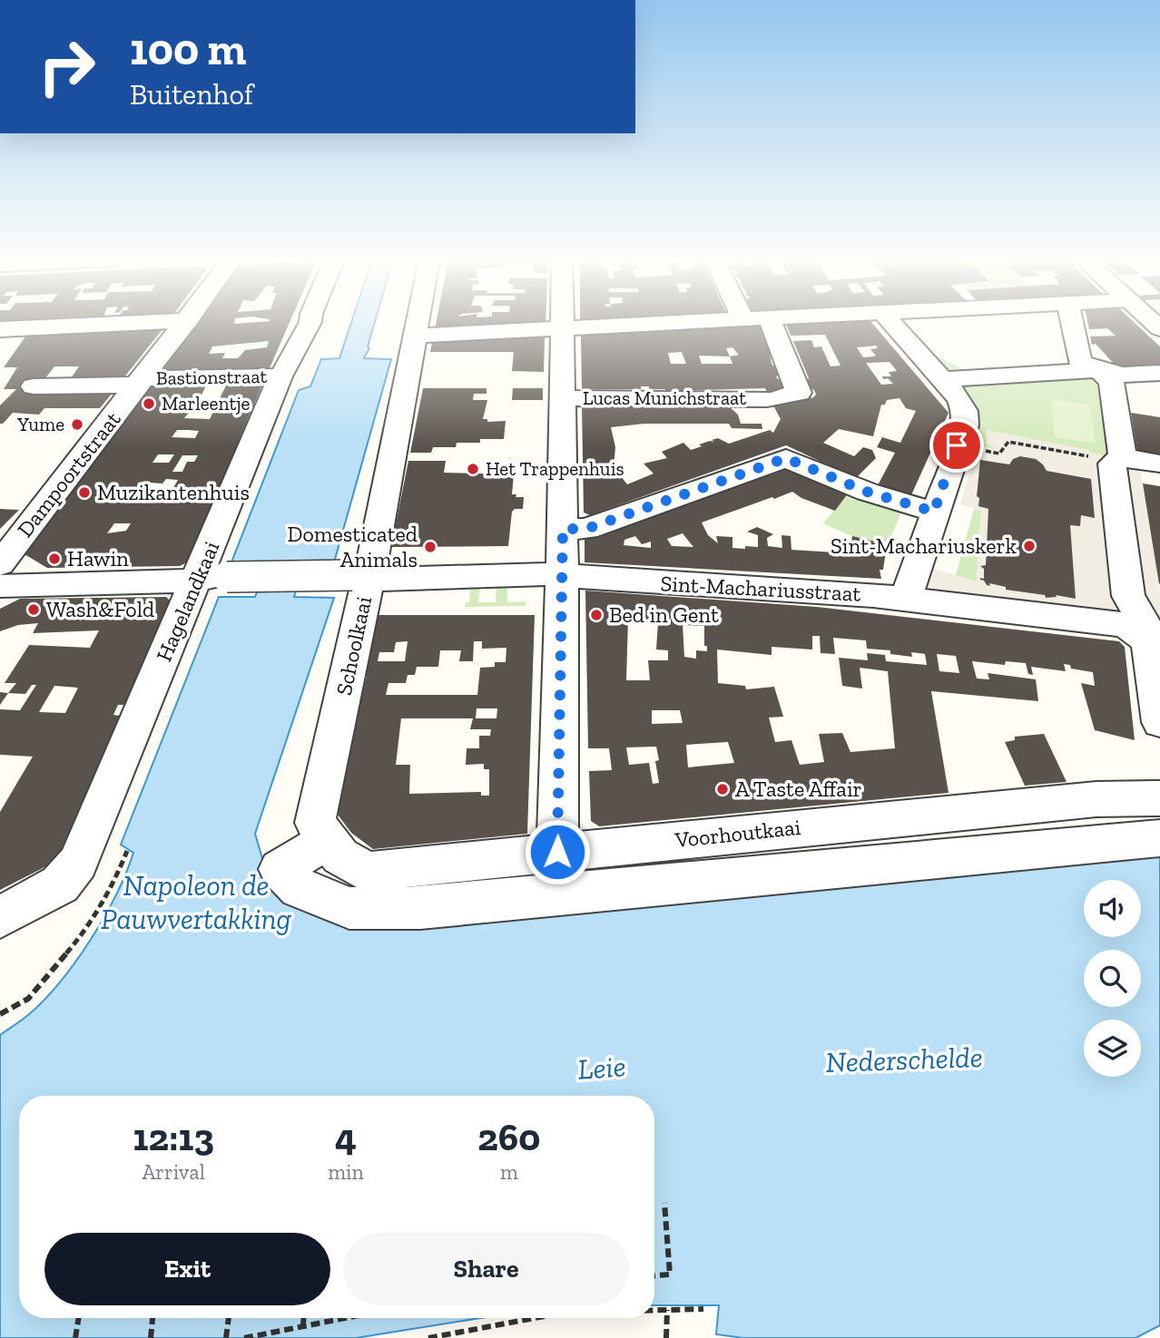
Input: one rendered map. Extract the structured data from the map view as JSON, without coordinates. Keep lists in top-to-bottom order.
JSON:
{
  "streets": {
    "street": [
      "Bastionstraat",
      "Lucas Munichstraat",
      "Dampoortstraat",
      "Sint-Machariusstraat",
      "Hagelandkaai",
      "Schoolkaai",
      "Voorhoutkaai"
    ]
  },
  "crossings": [
    ["Bastionstraat", "Dampoortstraat"],
    ["Bastionstraat", "Hagelandkaai"],
    ["Lucas Munichstraat", "Sint-Machariusstraat"],
    ["Lucas Munichstraat", "Voorhoutkaai"],
    ["Sint-Machariusstraat", "Hagelandkaai"],
    ["Sint-Machariusstraat", "Schoolkaai"],
    ["Schoolkaai", "Voorhoutkaai"]
  ],
  "water": ["Napoleon de Pauwvertakking", "Nederschelde", "Leie"],
  "places": [
    "Marleentje",
    "Yume",
    "Het Trappenhuis",
    "Muzikantenhuis",
    "Sint-Machariuskerk",
    "Domesticated Animals",
    "Hawin",
    "Wash&Fold",
    "Bed in Gent",
    "A Taste Affair"
  ],
  "page": {
    "turn": ["100 m", "Buitenhof"],
    "eta": [
      "12:13",
      "Arrival",
      "4",
      "min",
      "260",
      "m"
    ],
    "buttons": ["Exit", "Share"]
  }
}
